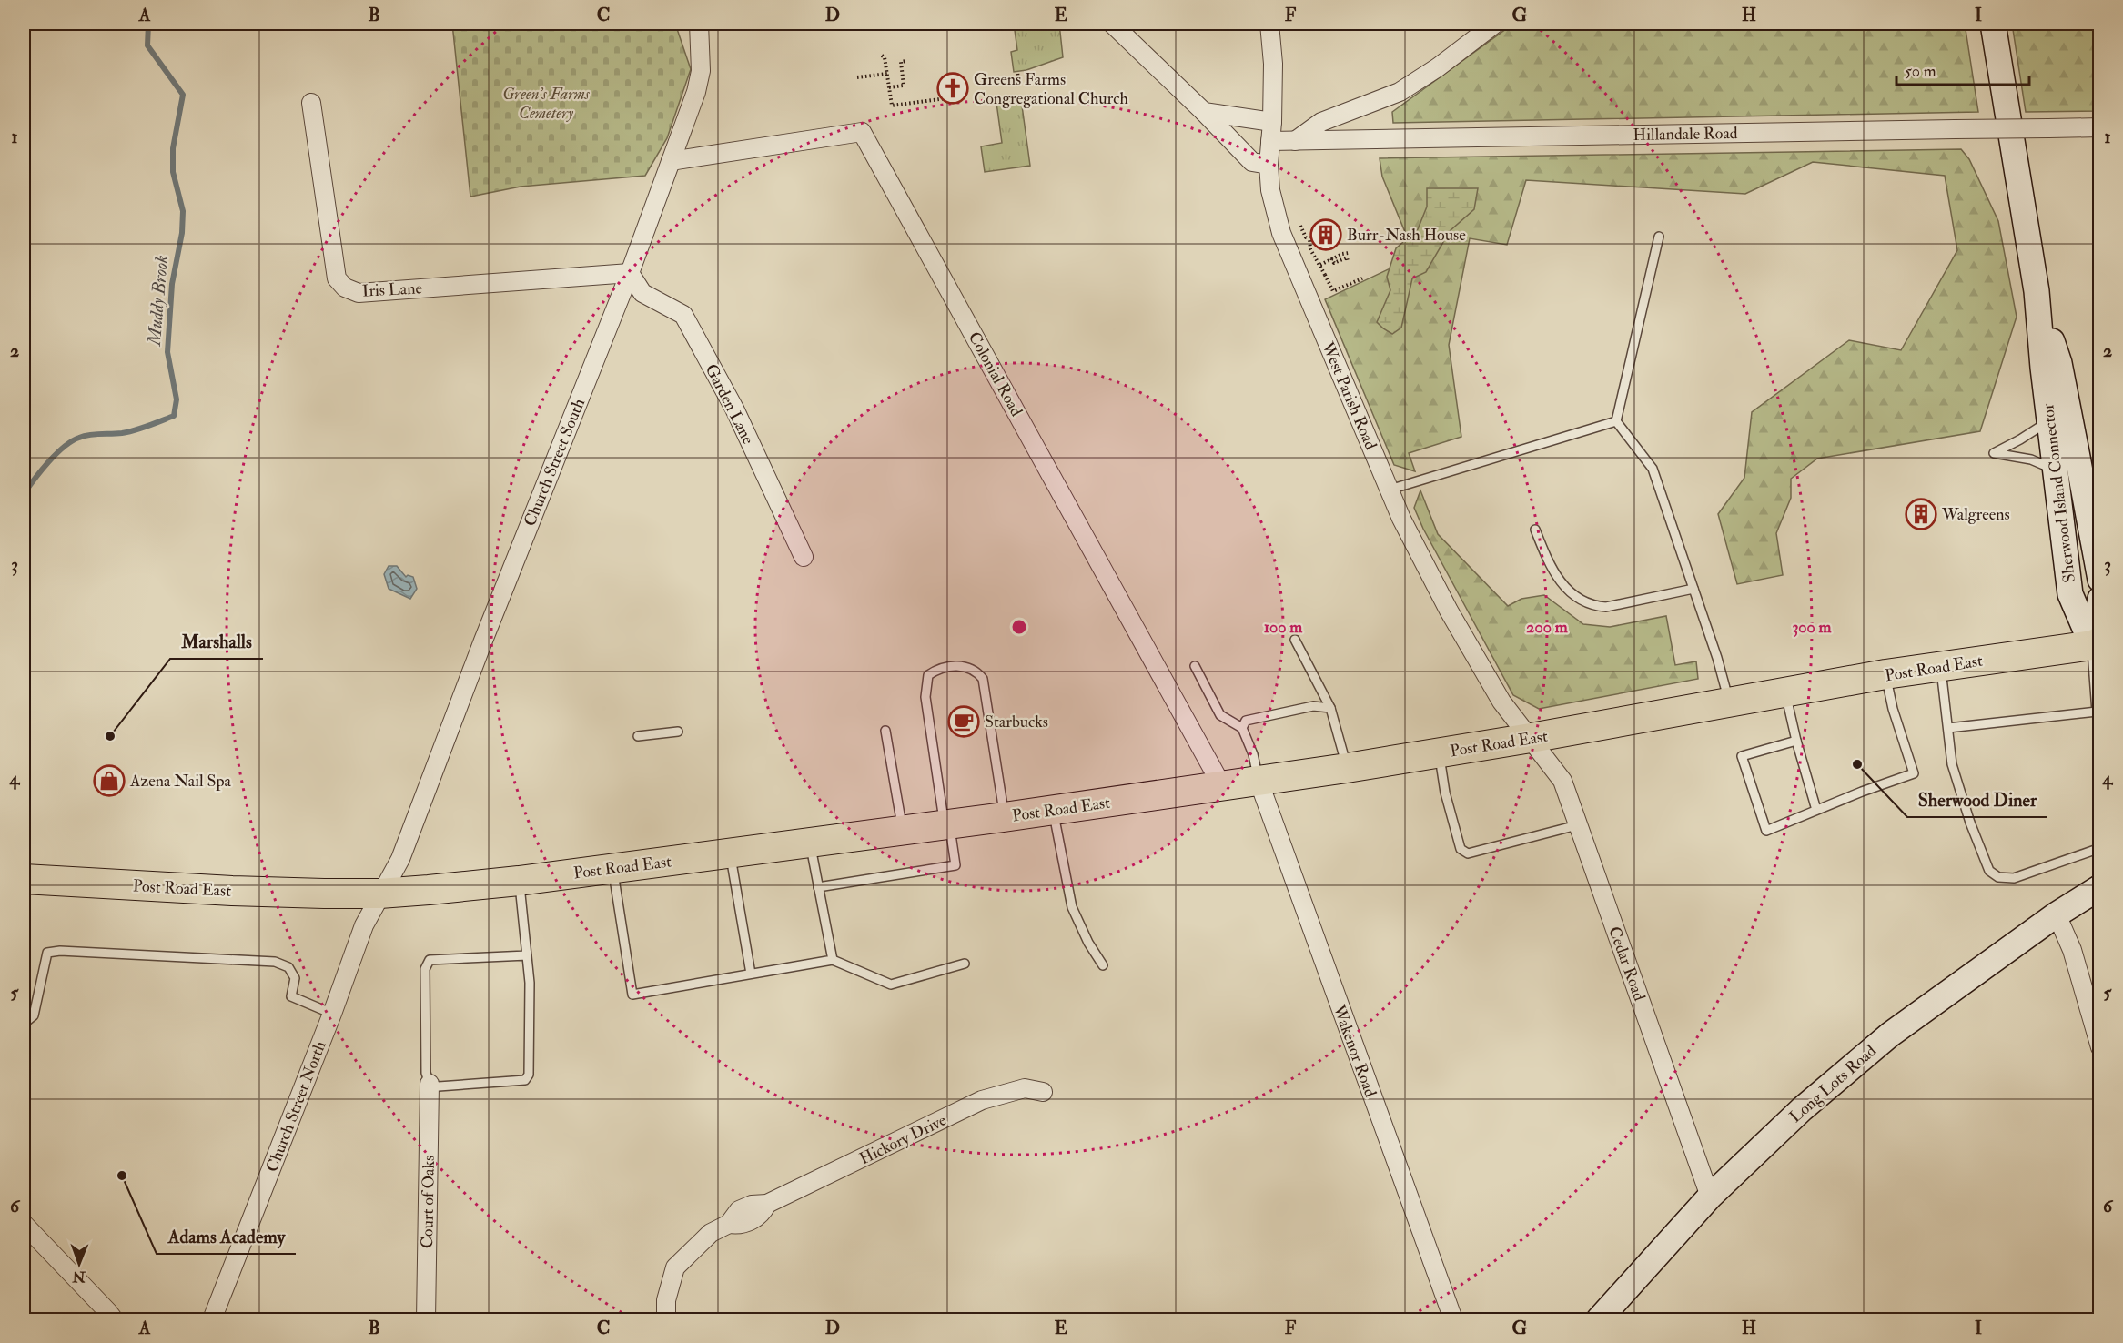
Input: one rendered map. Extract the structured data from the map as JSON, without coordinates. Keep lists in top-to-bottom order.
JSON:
{
  "streets": {
    "main road": ["Sherwood Island Connector", "Post Road East", "Long Lots Road"],
    "street": [
      "Hillandale Road",
      "Iris Lane",
      "Colonial Road",
      "West Parish Road",
      "Garden Lane",
      "Church Street South",
      "Cedar Road",
      "Wakenor Road",
      "Church Street North",
      "Hickory Drive",
      "Court of Oaks"
    ]
  },
  "crossings": [
    ["Hillandale Road", "West Parish Road"],
    ["Iris Lane", "Garden Lane"],
    ["Iris Lane", "Church Street South"],
    ["Colonial Road", "Church Street South"],
    ["Colonial Road", "Post Road East"],
    ["West Parish Road", "Post Road East"],
    ["West Parish Road", "Cedar Road"],
    ["Garden Lane", "Church Street South"],
    ["Church Street South", "Post Road East"],
    ["Church Street South", "Church Street North"],
    ["Sherwood Island Connector", "Post Road East"],
    ["Post Road East", "Cedar Road"],
    ["Post Road East", "Wakenor Road"],
    ["Post Road East", "Church Street North"],
    ["Cedar Road", "Long Lots Road"]
  ],
  "water": ["Muddy Brook"],
  "parks": ["Green's Farms Cemetery"],
  "places": {
    "church": ["Greens Farms Congregational Church"],
    "building": ["Burr-Nash House", "Walgreens"],
    "cafe": ["Starbucks"],
    "other": ["Marshalls", "Sherwood Diner", "Adams Academy"],
    "shop": ["Azena Nail Spa"]
  },
  "scale_bar": "50 m",
  "north": "bottom",
  "grid": {
    "columns": [
      "A",
      "B",
      "C",
      "D",
      "E",
      "F",
      "G",
      "H",
      "I"
    ],
    "rows": [
      "1",
      "2",
      "3",
      "4",
      "5",
      "6"
    ]
  },
  "rings": ["100 m", "200 m", "300 m"]
}
